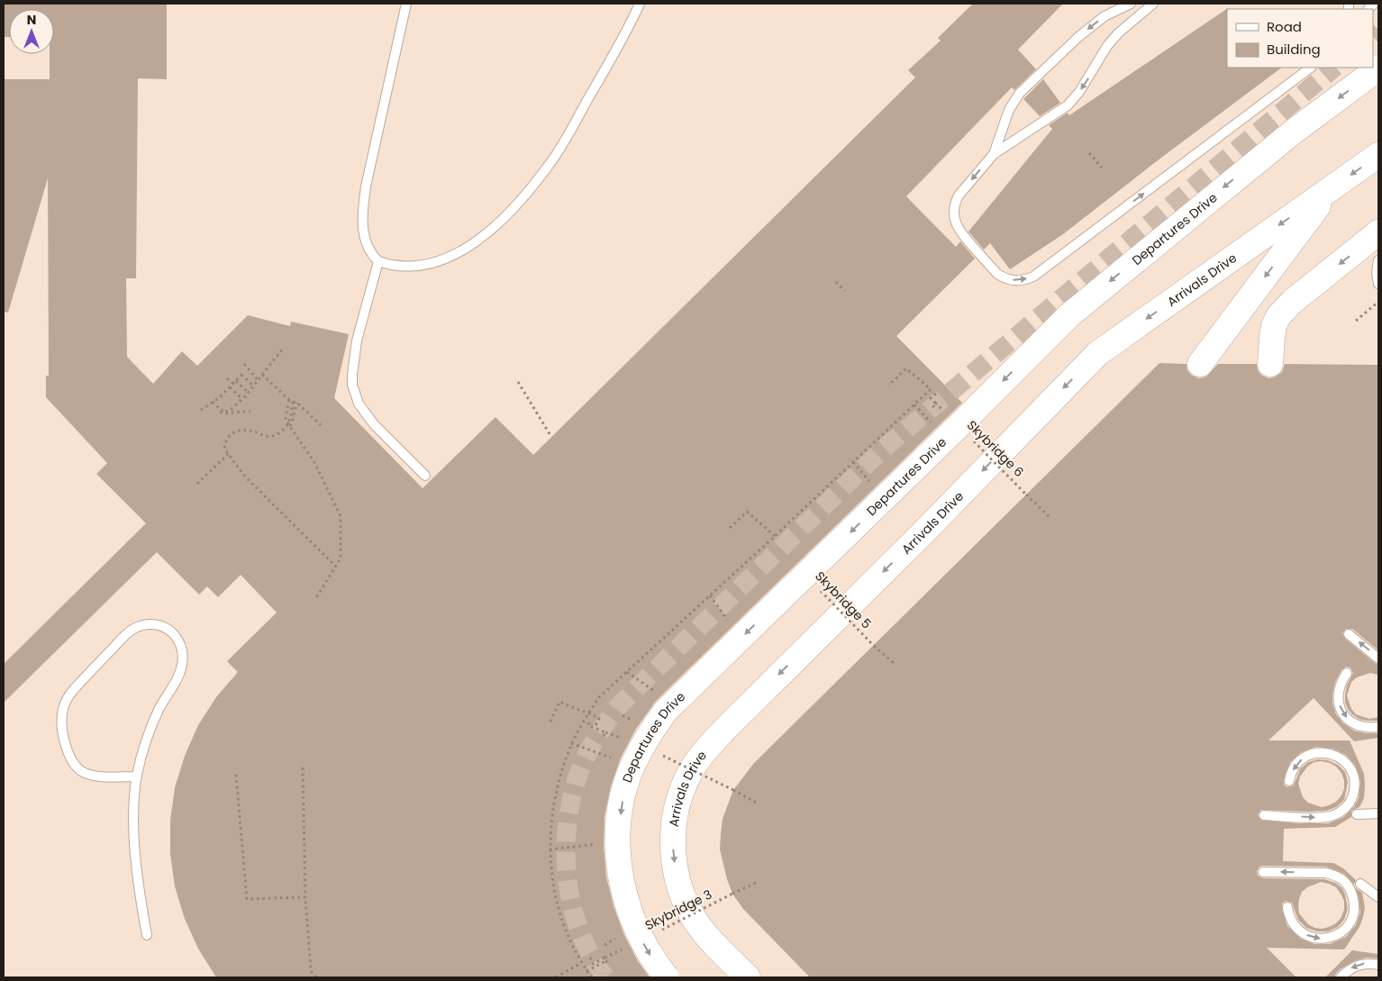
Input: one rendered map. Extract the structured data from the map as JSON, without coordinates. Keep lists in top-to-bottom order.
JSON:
{
  "streets": {
    "main road": ["Departures Drive", "Arrivals Drive"],
    "path": ["Skybridge 6", "Skybridge 5", "Skybridge 3"]
  },
  "legend": ["Road", "Building"],
  "north": "top"
}
